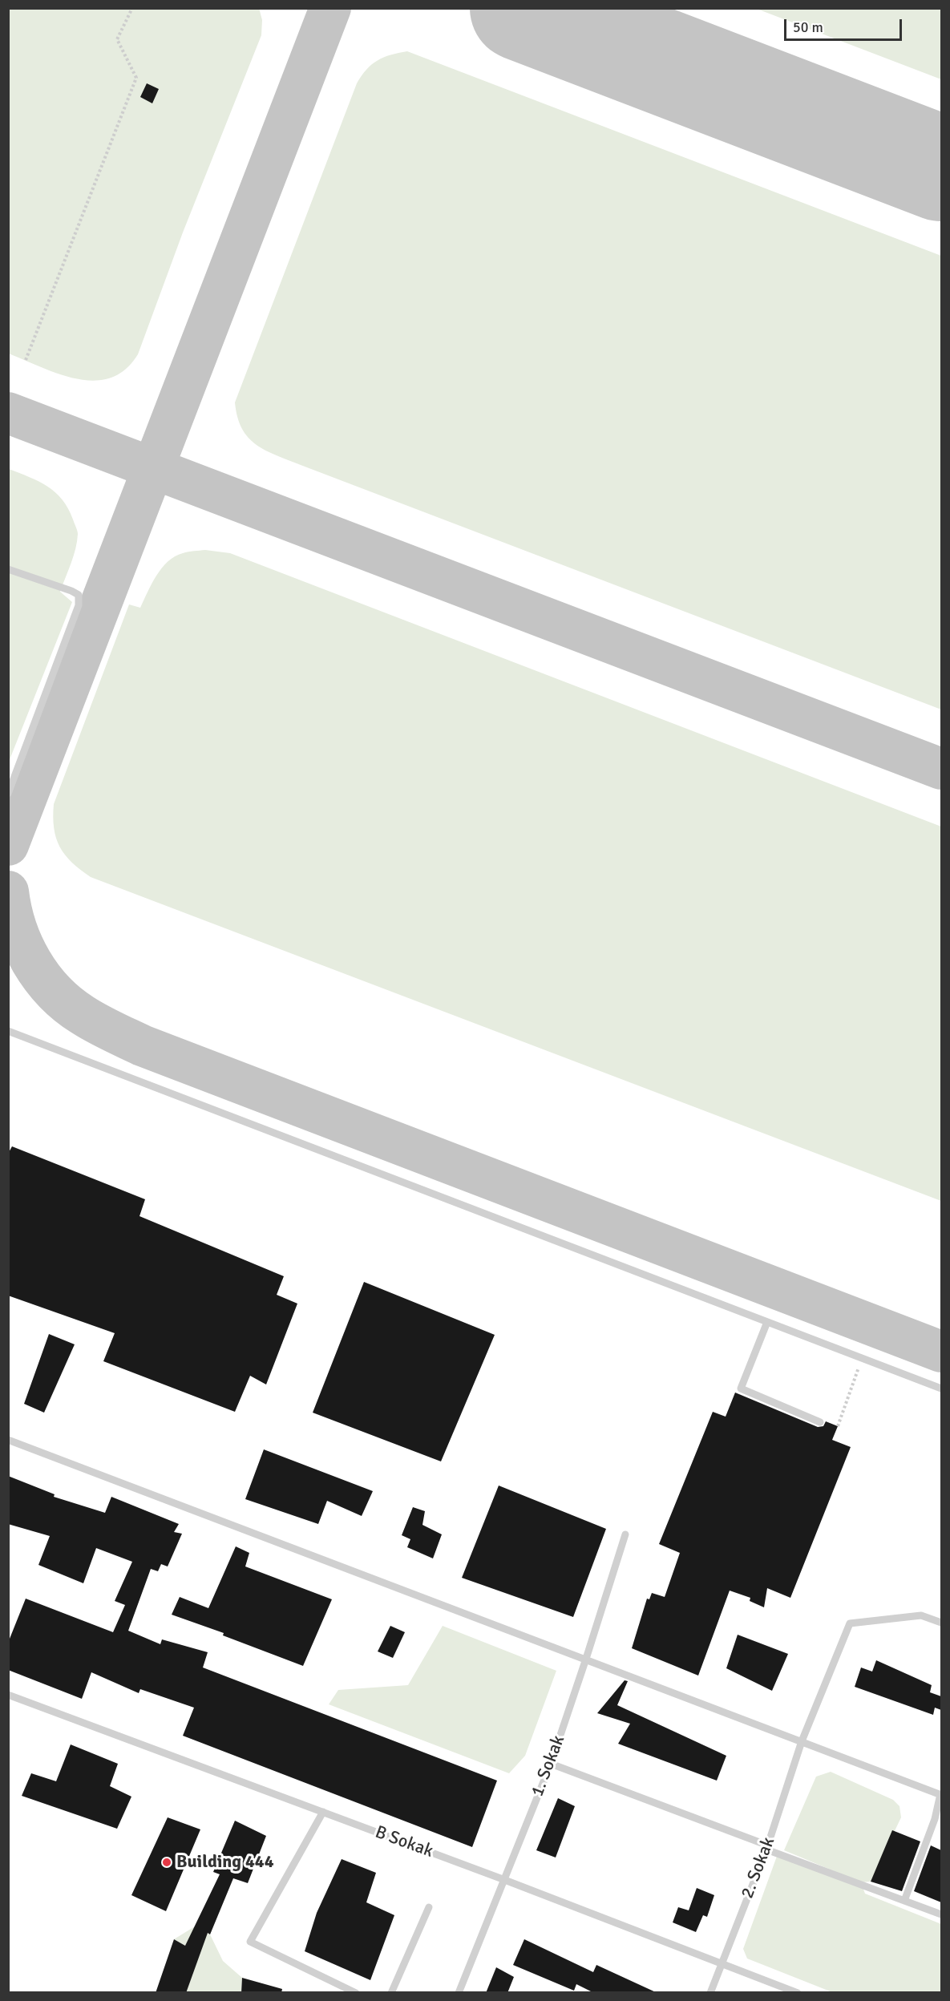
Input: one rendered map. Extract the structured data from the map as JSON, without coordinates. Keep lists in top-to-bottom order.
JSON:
{
  "streets": {
    "lane": ["1. Sokak", "B Sokak", "2. Sokak"]
  },
  "crossings": [
    ["1. Sokak", "B Sokak"],
    ["B Sokak", "2. Sokak"]
  ],
  "places": ["Building 444"],
  "scale_bar": "50 m"
}
